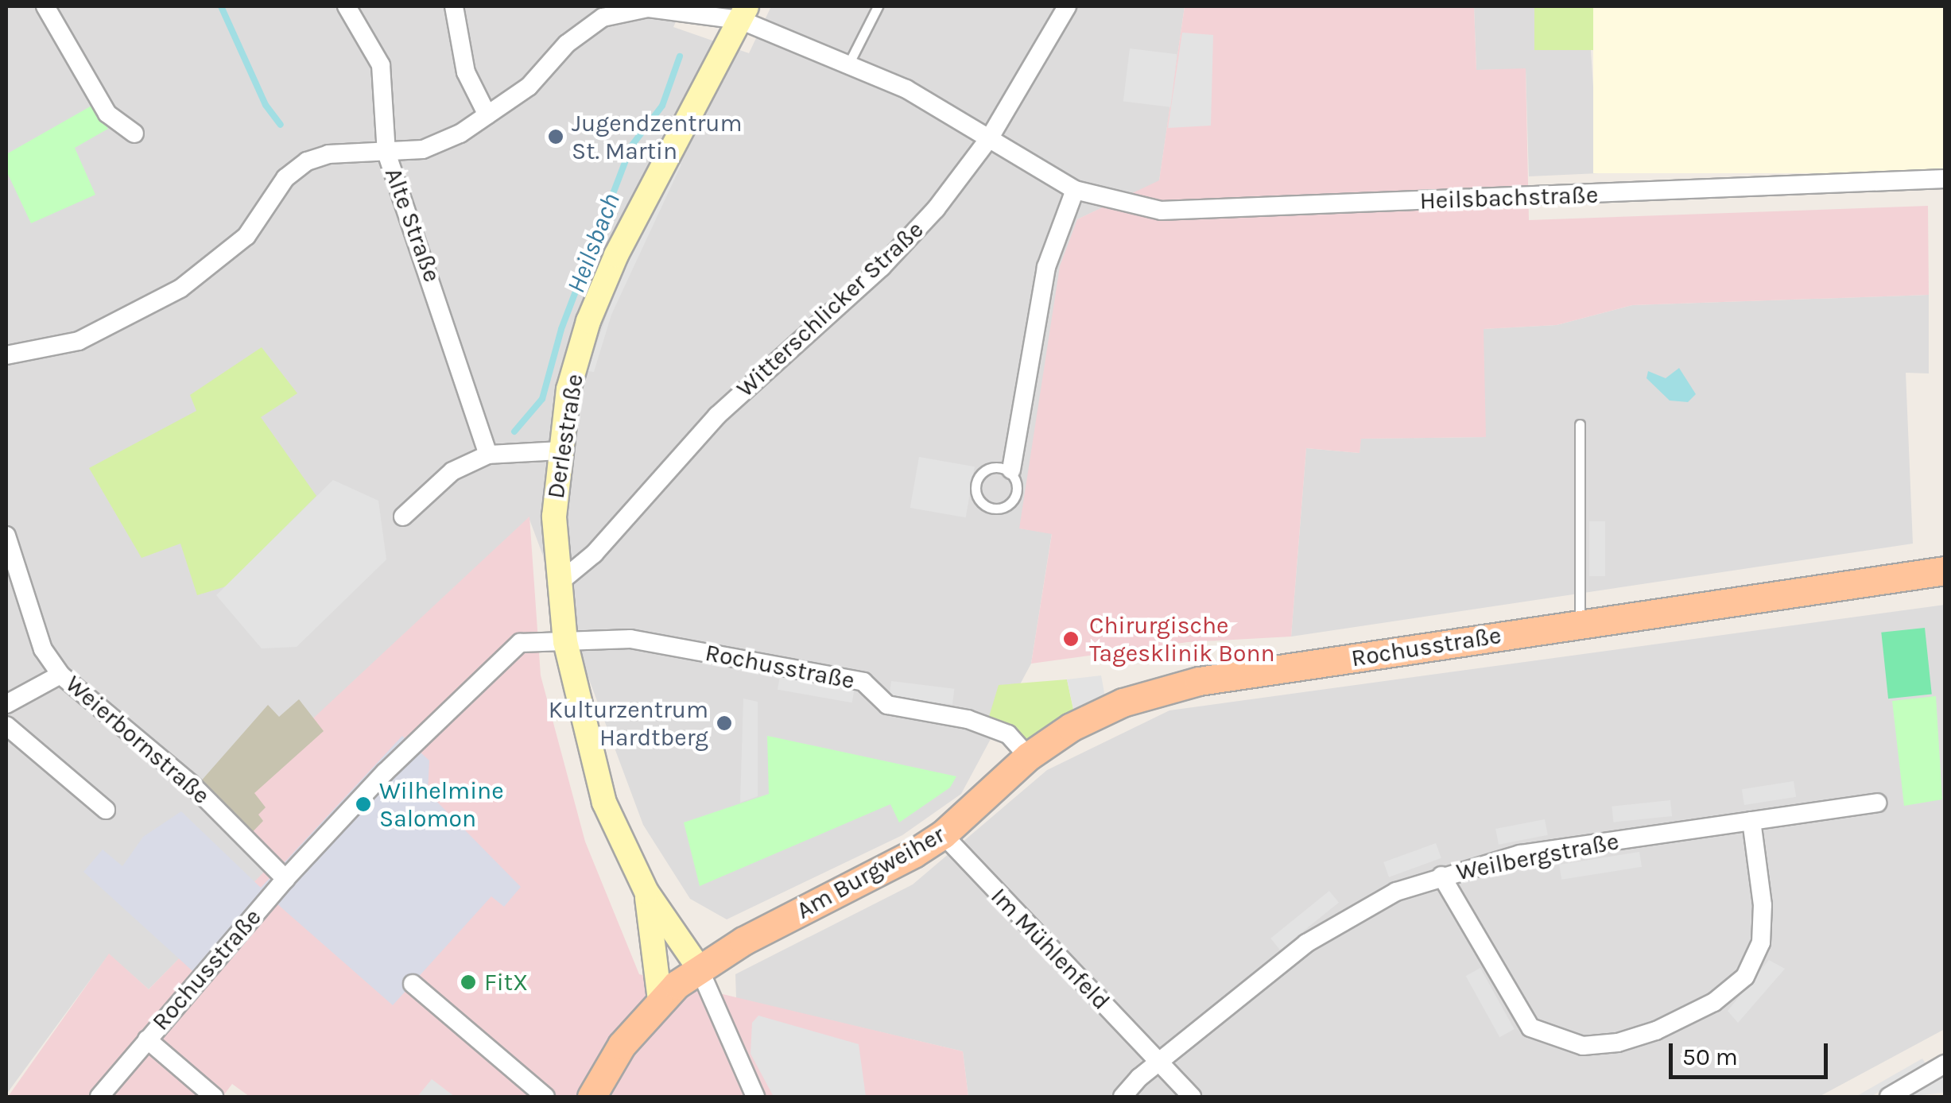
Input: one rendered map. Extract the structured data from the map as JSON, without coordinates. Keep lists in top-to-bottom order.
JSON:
{
  "streets": {
    "main road": ["Rochusstraße", "Am Burgweiher"],
    "street": [
      "Heilsbachstraße",
      "Alte Straße",
      "Witterschlicker Straße",
      "Derlestraße",
      "Weierbornstraße",
      "Weilbergstraße",
      "Im Mühlenfeld"
    ]
  },
  "crossings": [
    ["Heilsbachstraße", "Alte Straße"],
    ["Heilsbachstraße", "Witterschlicker Straße"],
    ["Heilsbachstraße", "Derlestraße"],
    ["Witterschlicker Straße", "Derlestraße"],
    ["Derlestraße", "Rochusstraße"],
    ["Derlestraße", "Am Burgweiher"],
    ["Rochusstraße", "Weierbornstraße"],
    ["Rochusstraße", "Am Burgweiher"],
    ["Weilbergstraße", "Im Mühlenfeld"],
    ["Am Burgweiher", "Im Mühlenfeld"]
  ],
  "water": ["Heilsbach"],
  "places": [
    "Jugendzentrum St. Martin",
    "Chirurgische Tagesklinik Bonn",
    "Kulturzentrum Hardtberg",
    "Wilhelmine Salomon",
    "FitX"
  ],
  "scale_bar": "50 m"
}
